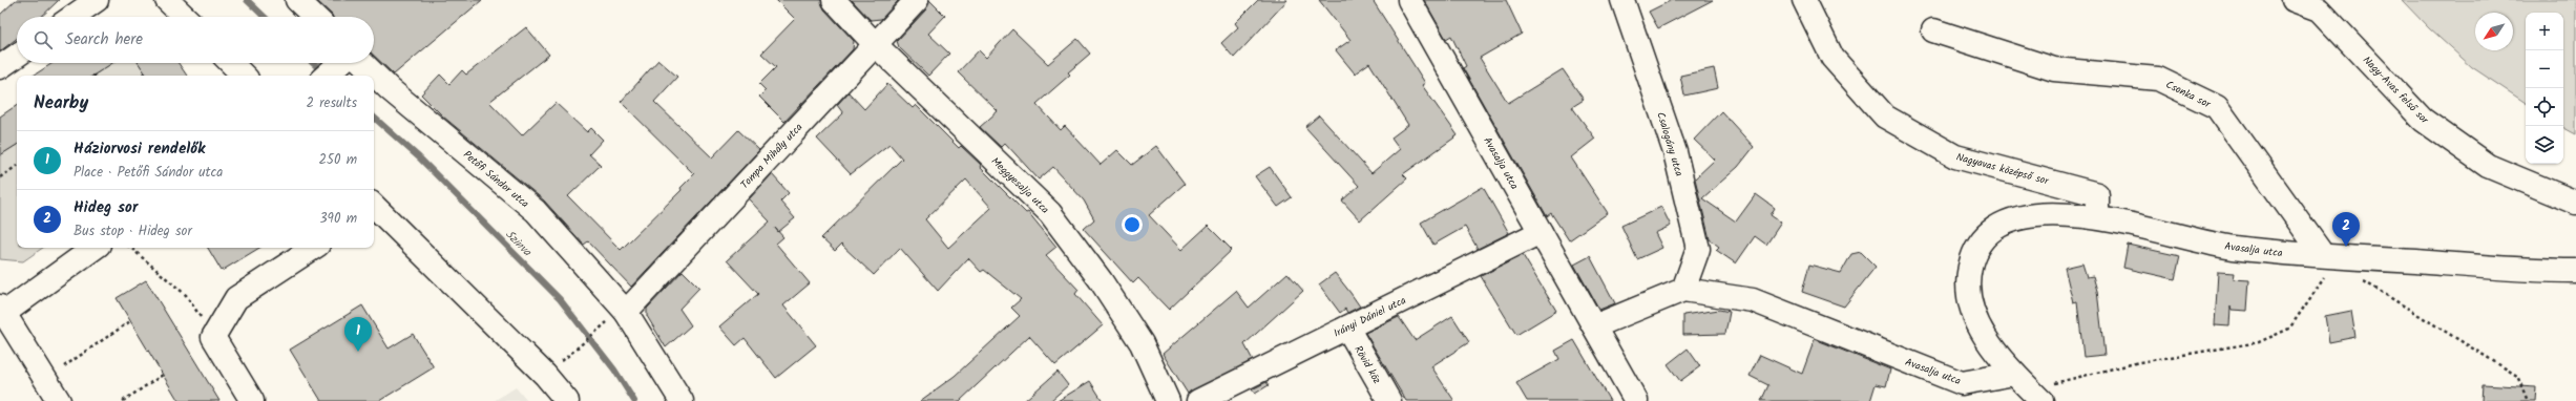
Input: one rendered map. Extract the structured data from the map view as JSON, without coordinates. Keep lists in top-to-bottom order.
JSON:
{
  "streets": {
    "street": [
      "Nagy-Avas felső sor",
      "Csonka sor",
      "Csalogány utca",
      "Tompa Mihály utca",
      "Avasalja utca",
      "Nagyavas középső sor",
      "Petőfi Sándor utca",
      "Meggyesalja utca",
      "Irányi Dániel utca",
      "Rövid köz"
    ]
  },
  "crossings": [
    ["Csonka sor", "Avasalja utca"],
    ["Csalogány utca", "Avasalja utca"],
    ["Tompa Mihály utca", "Petőfi Sándor utca"],
    ["Tompa Mihály utca", "Meggyesalja utca"],
    ["Avasalja utca", "Nagyavas középső sor"],
    ["Avasalja utca", "Irányi Dániel utca"],
    ["Irányi Dániel utca", "Rövid köz"]
  ],
  "water": ["Szinva"],
  "north": "bottom left",
  "page": {
    "map_buttons": ["+", "−"],
    "search": "Search here",
    "heading": ["Nearby", "2 results"],
    "list": [
      {
        "mark": "1",
        "name": "Háziorvosi rendelők",
        "note": "Place · Petőfi Sándor utca",
        "value": "250 m"
      },
      {
        "mark": "2",
        "name": "Hideg sor",
        "note": "Bus stop · Hideg sor",
        "value": "390 m"
      }
    ],
    "pins": ["2", "1"]
  }
}
